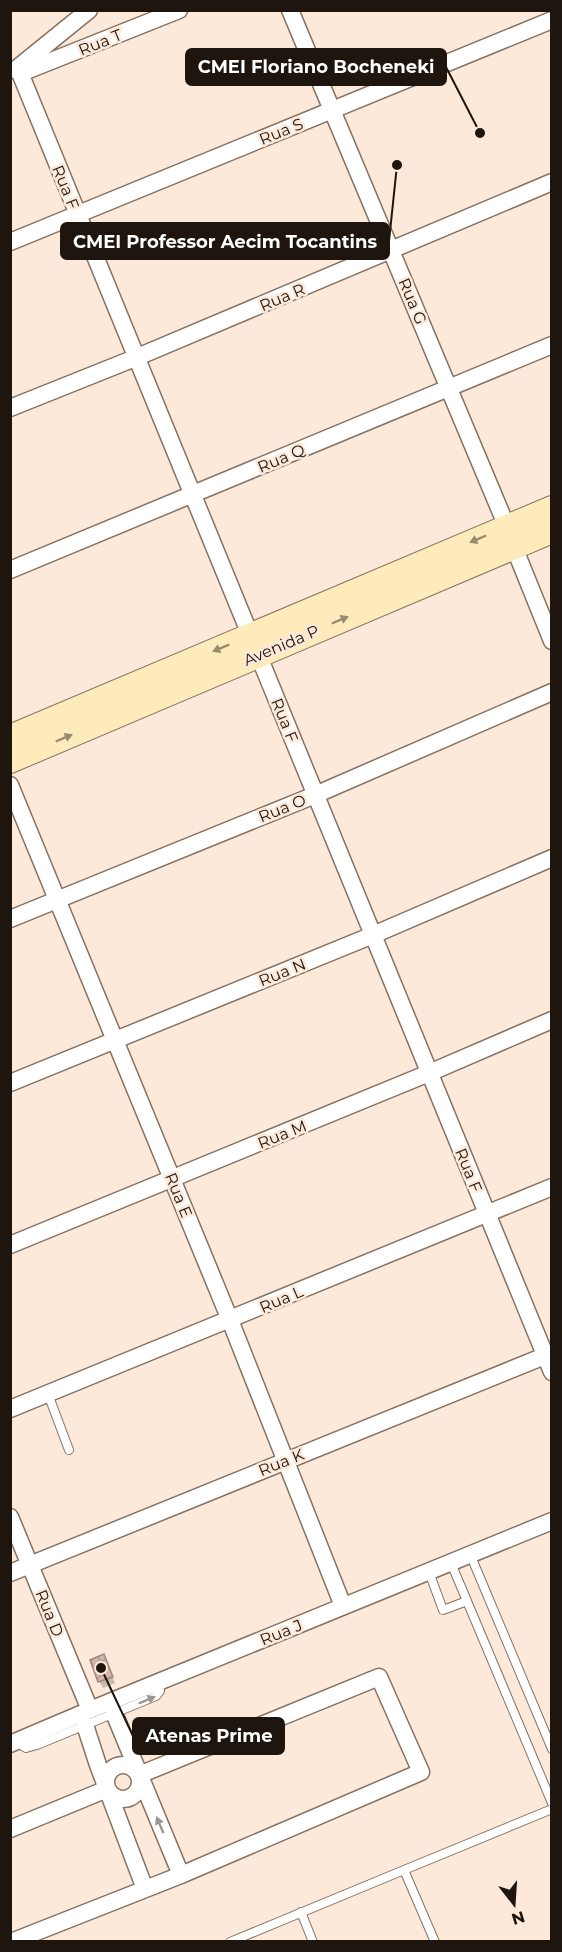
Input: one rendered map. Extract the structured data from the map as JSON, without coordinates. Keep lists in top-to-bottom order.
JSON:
{
  "streets": {
    "street": [
      "Rua T",
      "Rua S",
      "Rua F",
      "Rua R",
      "Rua G",
      "Rua Q",
      "Avenida P",
      "Rua O",
      "Rua N",
      "Rua M",
      "Rua E",
      "Rua L",
      "Rua K",
      "Rua D",
      "Rua J"
    ]
  },
  "crossings": [
    ["Rua T", "Rua F"],
    ["Rua S", "Rua F"],
    ["Rua S", "Rua G"],
    ["Rua F", "Rua R"],
    ["Rua F", "Rua Q"],
    ["Rua F", "Avenida P"],
    ["Rua F", "Rua O"],
    ["Rua F", "Rua N"],
    ["Rua F", "Rua M"],
    ["Rua F", "Rua L"],
    ["Rua F", "Rua K"],
    ["Rua R", "Rua G"],
    ["Rua G", "Rua Q"],
    ["Rua G", "Avenida P"],
    ["Rua O", "Rua E"],
    ["Rua N", "Rua E"],
    ["Rua M", "Rua E"],
    ["Rua E", "Rua L"],
    ["Rua E", "Rua K"],
    ["Rua E", "Rua J"],
    ["Rua K", "Rua D"],
    ["Rua D", "Rua J"]
  ],
  "places": ["CMEI Floriano Bocheneki", "CMEI Professor Aecim Tocantins", "Atenas Prime"],
  "north": "bottom"
}
